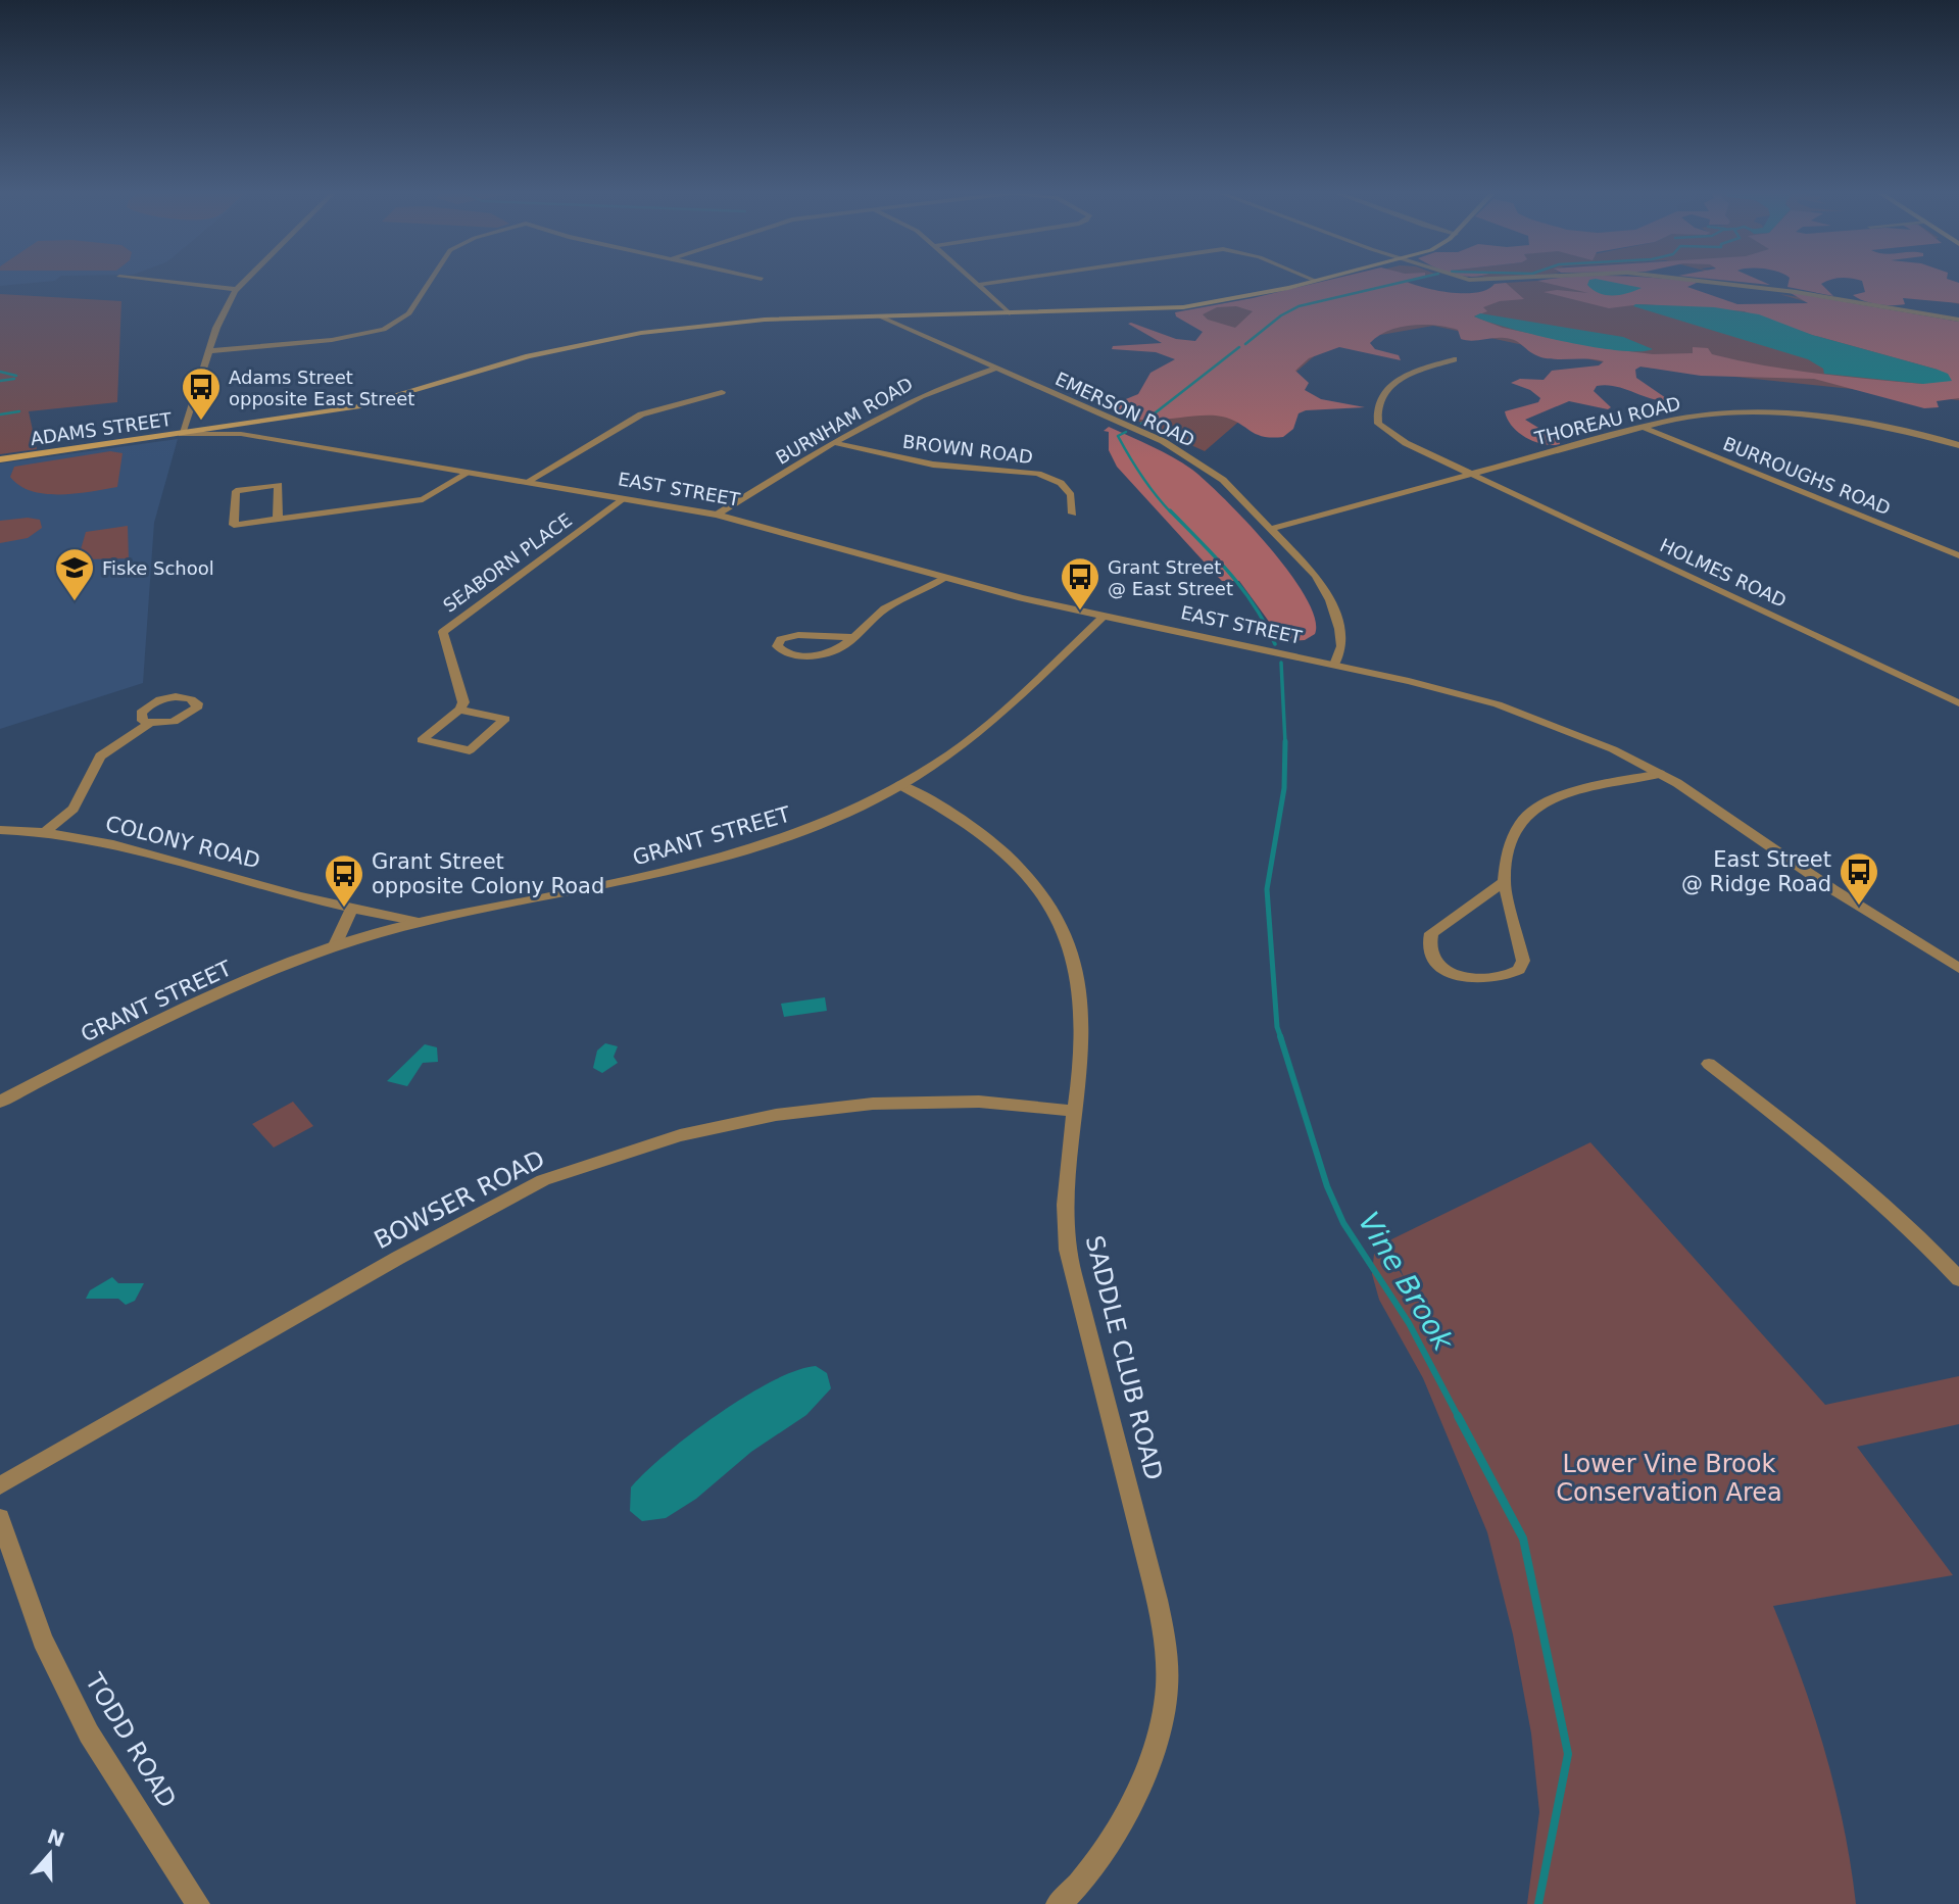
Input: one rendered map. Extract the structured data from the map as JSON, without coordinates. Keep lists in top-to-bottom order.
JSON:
{
  "streets": {
    "main road": ["ADAMS STREET"],
    "street": [
      "EMERSON ROAD",
      "BURNHAM ROAD",
      "THOREAU ROAD",
      "BROWN ROAD",
      "BURROUGHS ROAD",
      "EAST STREET",
      "SEABORN PLACE",
      "HOLMES ROAD",
      "GRANT STREET",
      "COLONY ROAD",
      "BOWSER ROAD",
      "SADDLE CLUB ROAD",
      "TODD ROAD"
    ]
  },
  "crossings": [
    ["EMERSON ROAD", "BURNHAM ROAD"],
    ["EMERSON ROAD", "THOREAU ROAD"],
    ["EMERSON ROAD", "ADAMS STREET"],
    ["EMERSON ROAD", "EAST STREET"],
    ["BURNHAM ROAD", "BROWN ROAD"],
    ["BURNHAM ROAD", "EAST STREET"],
    ["THOREAU ROAD", "BURROUGHS ROAD"],
    ["THOREAU ROAD", "HOLMES ROAD"],
    ["ADAMS STREET", "EAST STREET"],
    ["EAST STREET", "SEABORN PLACE"],
    ["EAST STREET", "GRANT STREET"],
    ["GRANT STREET", "COLONY ROAD"],
    ["GRANT STREET", "SADDLE CLUB ROAD"],
    ["BOWSER ROAD", "SADDLE CLUB ROAD"]
  ],
  "water": ["Vine Brook"],
  "parks": ["Lower Vine Brook Conservation Area"],
  "places": {
    "bus stop": [
      "Adams Street opposite East Street",
      "Grant Street @ East Street",
      "East Street @ Ridge Road",
      "Grant Street opposite Colony Road"
    ],
    "school or university": ["Fiske School"]
  },
  "north": "top"
}
